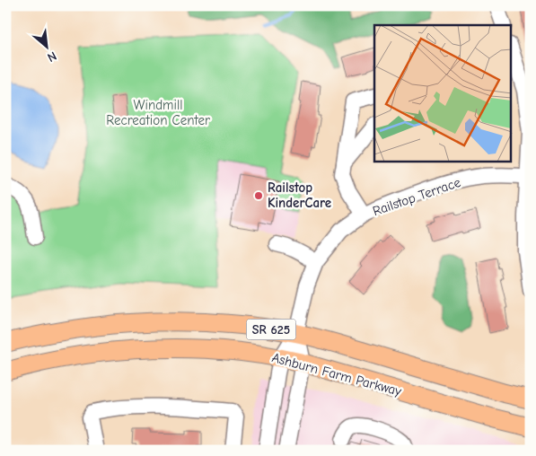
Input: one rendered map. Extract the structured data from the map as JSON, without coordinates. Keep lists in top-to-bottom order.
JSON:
{
  "streets": {
    "main road": ["SR 625", "Ashburn Farm Parkway"],
    "street": ["Railstop Terrace"]
  },
  "crossings": [
    ["Railstop Terrace", "Ashburn Farm Parkway"]
  ],
  "parks": ["Windmill Recreation Center"],
  "places": ["Railstop KinderCare"],
  "north": "bottom right"
}
